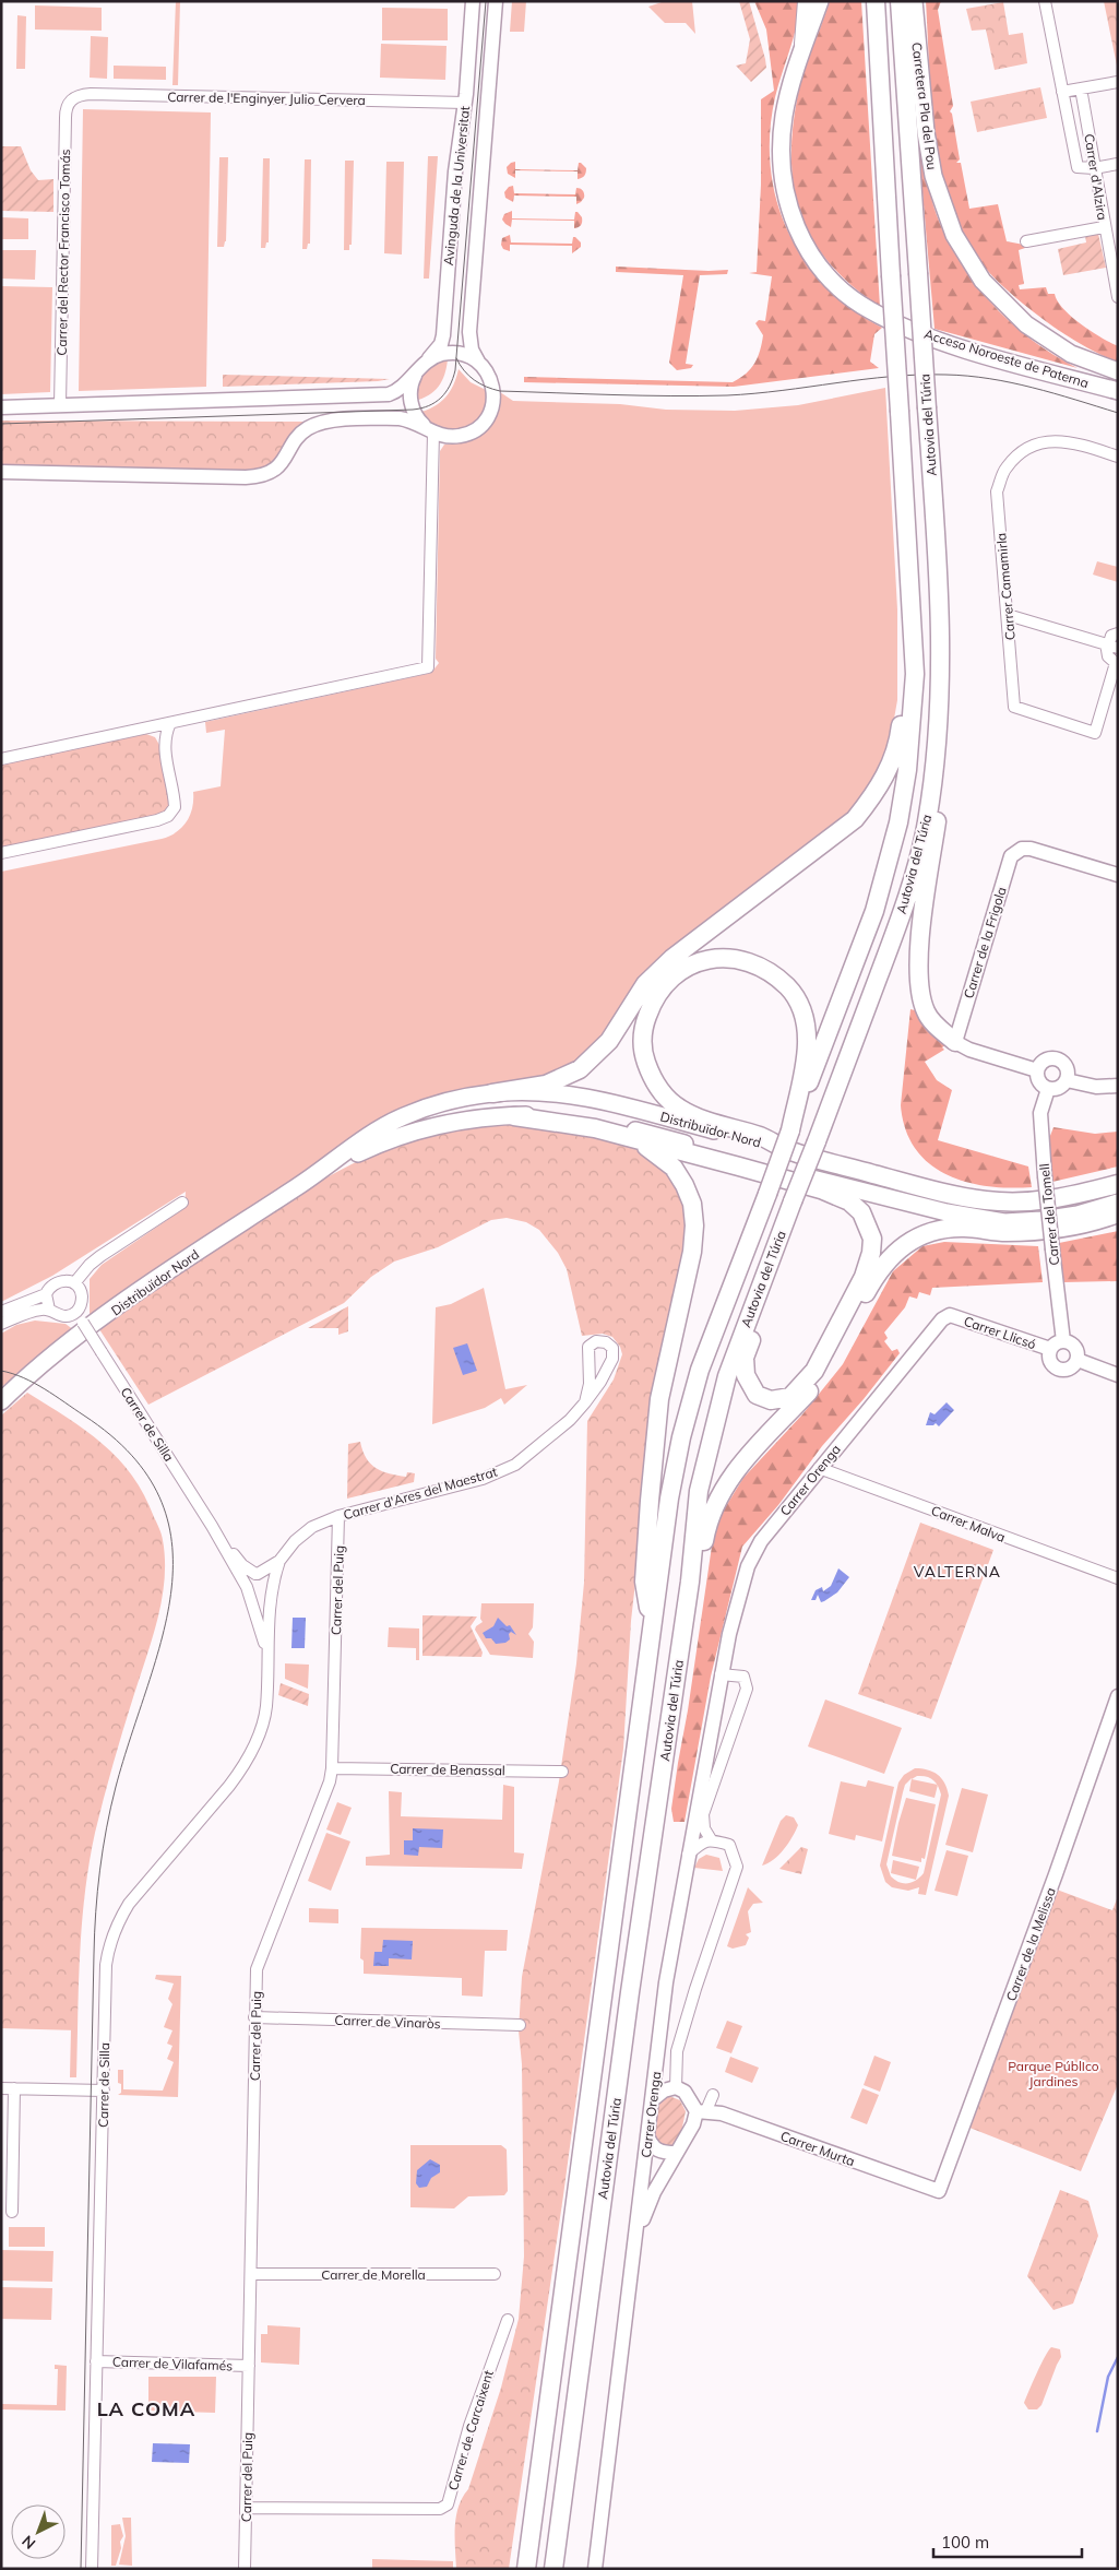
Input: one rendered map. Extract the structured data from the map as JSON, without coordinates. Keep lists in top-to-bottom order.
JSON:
{
  "streets": {
    "highway": ["Autovia del Túria", "Distribuïdor Nord"],
    "main road": ["Carretera Pla del Pou", "Acceso Noroeste de Paterna"],
    "street": [
      "Carrer de l'Enginyer Julio Cervera",
      "Carrer d'Alzira",
      "Avinguda de la Universitat",
      "Carrer del Rector Francisco Tomás",
      "Carrer Camamirla",
      "Carrer de la Frigola",
      "Carrer del Tomell",
      "Carrer Llicsó",
      "Carrer de Silla",
      "Carrer Orenga",
      "Carrer d'Ares del Maestrat",
      "Carrer Malva",
      "Carrer del Puig",
      "Carrer de Benassal",
      "Carrer de la Melissa",
      "Carrer de Vinaròs",
      "Carrer Murta",
      "Carrer de Morella",
      "Carrer de Vilafamés",
      "Carrer de Carcaixent"
    ]
  },
  "crossings": [
    ["Carrer de l'Enginyer Julio Cervera", "Avinguda de la Universitat"],
    ["Carrer de l'Enginyer Julio Cervera", "Carrer del Rector Francisco Tomás"],
    ["Carretera Pla del Pou", "Acceso Noroeste de Paterna"],
    ["Carrer del Tomell", "Carrer Llicsó"],
    ["Carrer Llicsó", "Carrer Orenga"],
    ["Carrer de Silla", "Carrer d'Ares del Maestrat"],
    ["Carrer de Silla", "Carrer de Vilafamés"],
    ["Carrer Orenga", "Carrer Malva"],
    ["Carrer Orenga", "Carrer Murta"],
    ["Carrer d'Ares del Maestrat", "Carrer del Puig"],
    ["Carrer del Puig", "Carrer de Benassal"],
    ["Carrer del Puig", "Carrer de Vinaròs"],
    ["Carrer del Puig", "Carrer de Morella"],
    ["Carrer del Puig", "Carrer de Vilafamés"],
    ["Carrer del Puig", "Carrer de Carcaixent"],
    ["Carrer de la Melissa", "Carrer Murta"]
  ],
  "districts": ["VALTERNA", "LA COMA"],
  "parks": ["Parque PúblIco Jardines"],
  "scale_bar": "100 m",
  "north": "bottom left"
}
